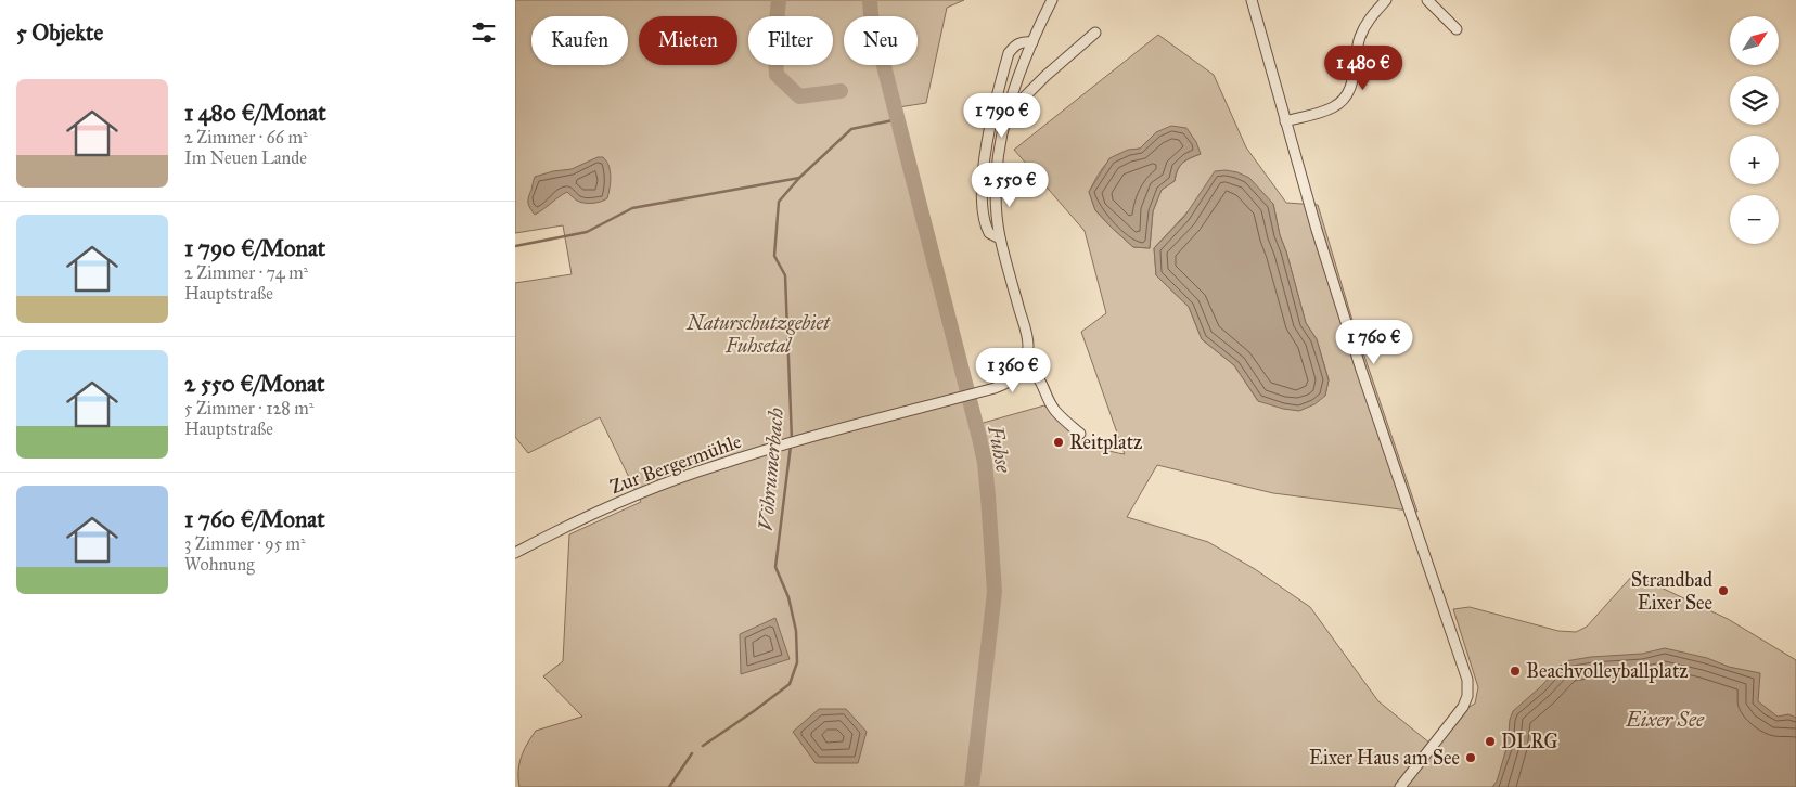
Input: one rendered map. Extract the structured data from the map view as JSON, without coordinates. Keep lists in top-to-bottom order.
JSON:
{
  "streets": {
    "street": ["Zur Bergermühle"]
  },
  "water": ["Fuhse", "Vöhrumerbach", "Eixer See"],
  "parks": ["Naturschutzgebiet Fuhsetal"],
  "places": [
    "Reitplatz",
    "Strandbad Eixer See",
    "Beachvolleyballplatz",
    "DLRG",
    "Eixer Haus am See"
  ],
  "north": "top right",
  "page": {
    "heading": "5 Objekte",
    "map_buttons": ["+", "−"],
    "chip": [
      "Kaufen",
      "Mieten",
      "Filter",
      "Neu"
    ],
    "price": [
      "1 480 €",
      "1 790 €",
      "2 550 €",
      "1 760 €",
      "1 360 €"
    ],
    "list": [
      {
        "name": "1 480 €/Monat",
        "note": "2 Zimmer · 66 m² · Im Neuen Lande"
      },
      {
        "name": "1 790 €/Monat",
        "note": "2 Zimmer · 74 m² · Hauptstraße"
      },
      {
        "name": "2 550 €/Monat",
        "note": "5 Zimmer · 128 m² · Hauptstraße"
      },
      {
        "name": "1 760 €/Monat",
        "note": "3 Zimmer · 95 m² · Wohnung"
      }
    ]
  }
}
